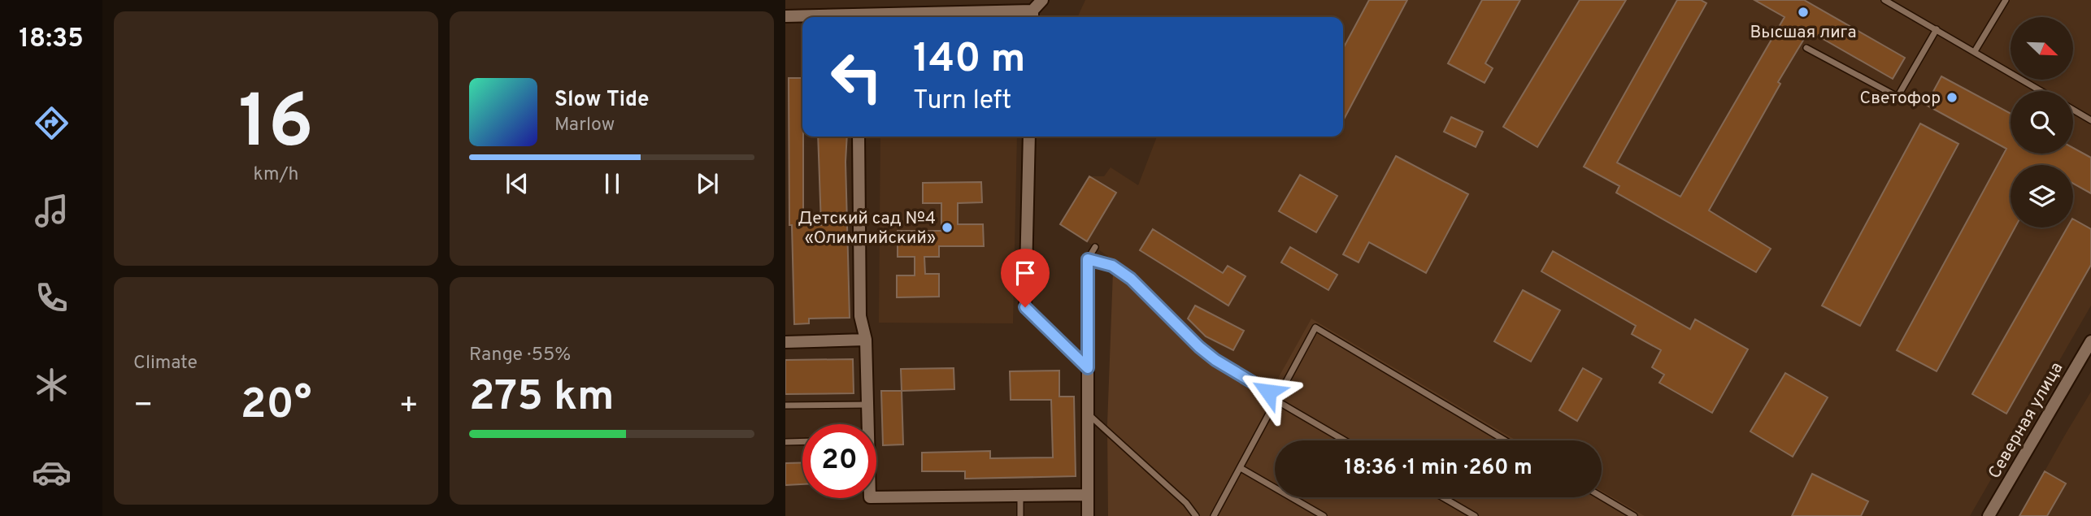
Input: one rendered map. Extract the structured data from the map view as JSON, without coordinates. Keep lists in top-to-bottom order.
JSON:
{
  "streets": {
    "street": ["Северная улица"]
  },
  "places": ["Высшая лига", "Светофор", "Детский сад №4 «Олимпийский»"],
  "north": "bottom right",
  "page": {
    "tabs": "18:35",
    "tile": [
      ["16", "km/h"],
      "Climate",
      ["Range · 55%", "275 km"]
    ],
    "turn": ["140 m", "Turn left"],
    "song": ["Slow Tide", "Marlow"],
    "heat": ["−", "20°", "+"],
    "limit": "20",
    "trip": "18:36 · 1 min · 260 m"
  }
}
